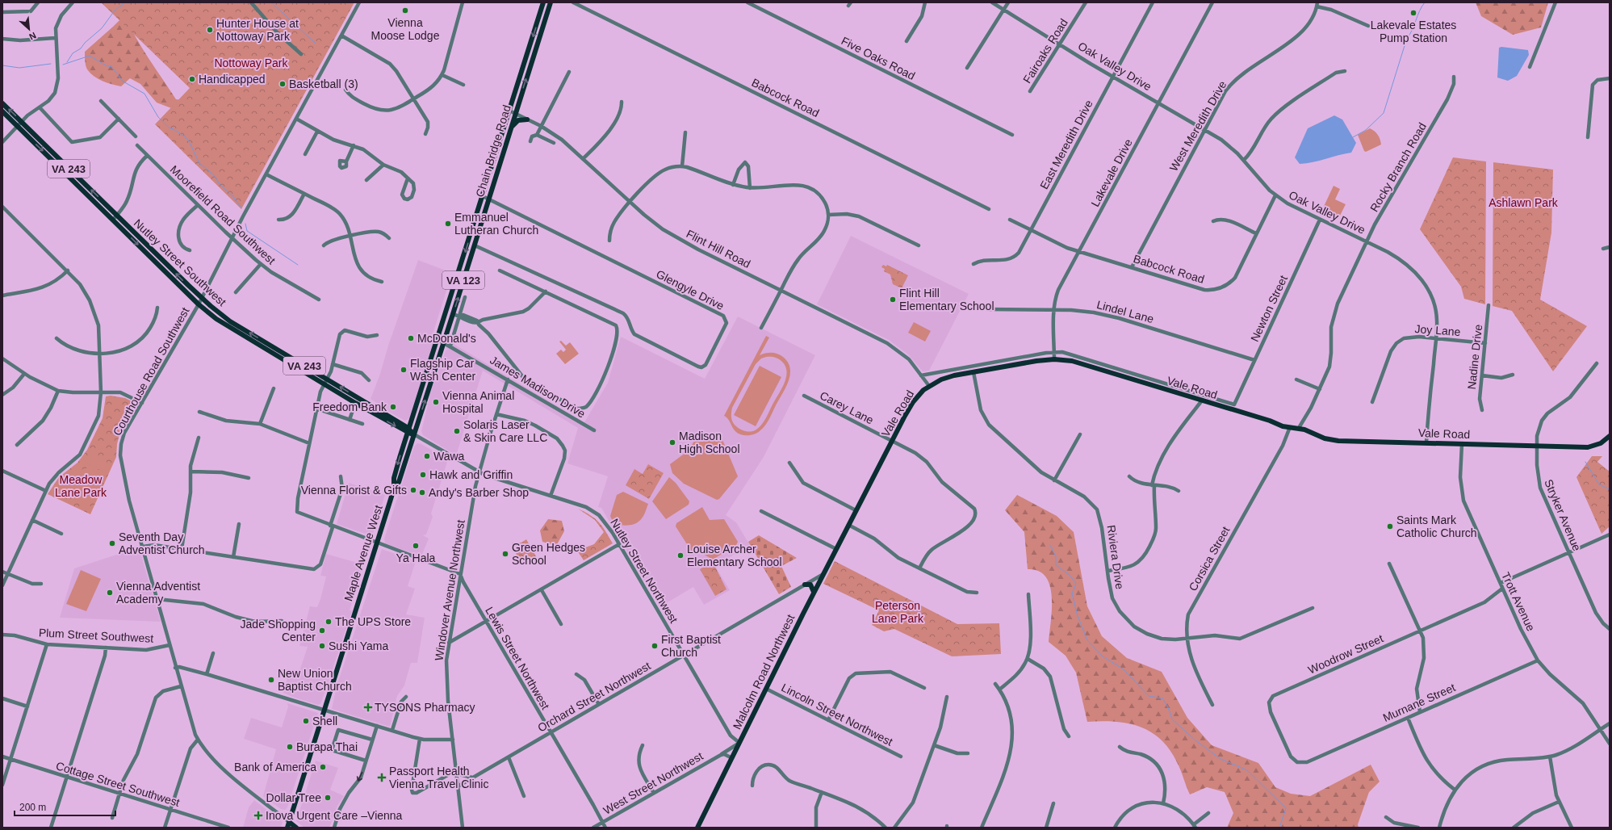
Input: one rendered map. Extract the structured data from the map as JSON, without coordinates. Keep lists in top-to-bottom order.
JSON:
{
  "streets": {
    "main road": [
      "Chain Bridge Road",
      "VA 243",
      "Nutley Street Southwest",
      "VA 123",
      "Vale Road",
      "Maple Avenue West",
      "Malcolm Road Northwest"
    ],
    "street": [
      "Fairoaks Road",
      "Five Oaks Road",
      "Oak Valley Drive",
      "Babcock Road",
      "West Meredith Drive",
      "East Meredith Drive",
      "Rocky Branch Road",
      "Lakevale Drive",
      "Moorefield Road Southwest",
      "Flint Hill Road",
      "Glengyle Drive",
      "Newton Street",
      "Lindel Lane",
      "Joy Lane",
      "Nadine Drive",
      "Courthouse Road Southwest",
      "James Madison Drive",
      "Carey Lane",
      "Stryker Avenue",
      "Riviera Drive",
      "Corsica Street",
      "Nutley Street Northwest",
      "Windover Avenue Northwest",
      "Trott Avenue",
      "Plum Street Southwest",
      "Woodrow Street",
      "Lewis Street Northwest",
      "Orchard Street Northwest",
      "Murnane Street",
      "Lincoln Street Northwest",
      "West Street Northwest",
      "Cottage Street Southwest"
    ]
  },
  "crossings": [
    ["Fairoaks Road", "Oak Valley Drive"],
    ["Oak Valley Drive", "Babcock Road"],
    ["Oak Valley Drive", "West Meredith Drive"],
    ["Oak Valley Drive", "East Meredith Drive"],
    ["Oak Valley Drive", "Rocky Branch Road"],
    ["Oak Valley Drive", "Lakevale Drive"],
    ["Oak Valley Drive", "Newton Street"],
    ["Oak Valley Drive", "Joy Lane"],
    ["Oak Valley Drive", "Vale Road"],
    ["Babcock Road", "West Meredith Drive"],
    ["Babcock Road", "East Meredith Drive"],
    ["Babcock Road", "Lakevale Drive"],
    ["Chain Bridge Road", "Flint Hill Road"],
    ["Chain Bridge Road", "Glengyle Drive"],
    ["Chain Bridge Road", "James Madison Drive"],
    ["Chain Bridge Road", "Maple Avenue West"],
    ["Rocky Branch Road", "Vale Road"],
    ["Lakevale Drive", "Lindel Lane"],
    ["Lakevale Drive", "Vale Road"],
    ["Moorefield Road Southwest", "Courthouse Road Southwest"],
    ["Flint Hill Road", "Vale Road"],
    ["Nutley Street Southwest", "Courthouse Road Southwest"],
    ["Nutley Street Southwest", "Maple Avenue West"],
    ["Nutley Street Southwest", "Nutley Street Northwest"],
    ["Newton Street", "Lindel Lane"],
    ["Newton Street", "Vale Road"],
    ["Joy Lane", "Nadine Drive"],
    ["Courthouse Road Southwest", "Maple Avenue West"],
    ["Courthouse Road Southwest", "Plum Street Southwest"],
    ["James Madison Drive", "Maple Avenue West"],
    ["James Madison Drive", "Windover Avenue Northwest"],
    ["Vale Road", "Carey Lane"],
    ["Vale Road", "Stryker Avenue"],
    ["Vale Road", "Riviera Drive"],
    ["Vale Road", "Corsica Street"],
    ["Vale Road", "Trott Avenue"],
    ["Vale Road", "Malcolm Road Northwest"],
    ["Maple Avenue West", "Nutley Street Northwest"],
    ["Riviera Drive", "Corsica Street"],
    ["Nutley Street Northwest", "Windover Avenue Northwest"],
    ["Nutley Street Northwest", "Malcolm Road Northwest"],
    ["Nutley Street Northwest", "Orchard Street Northwest"],
    ["Nutley Street Northwest", "West Street Northwest"],
    ["Windover Avenue Northwest", "Lewis Street Northwest"],
    ["Windover Avenue Northwest", "Orchard Street Northwest"],
    ["Trott Avenue", "Woodrow Street"],
    ["Trott Avenue", "Murnane Street"],
    ["Woodrow Street", "Murnane Street"],
    ["Lewis Street Northwest", "Orchard Street Northwest"],
    ["Lewis Street Northwest", "West Street Northwest"],
    ["Malcolm Road Northwest", "Orchard Street Northwest"],
    ["Malcolm Road Northwest", "Lincoln Street Northwest"],
    ["Malcolm Road Northwest", "West Street Northwest"]
  ],
  "parks": [
    "Nottoway Park",
    "Ashlawn Park",
    "Meadow Lane Park",
    "Peterson Lane Park"
  ],
  "places": {
    "other": [
      "Vienna Moose Lodge",
      "Lakevale Estates Pump Station",
      "Hunter House at Nottoway Park",
      "Handicapped",
      "Basketball (3)",
      "Emmanuel Lutheran Church",
      "Flint Hill Elementary School",
      "McDonald's",
      "Flagship Car Wash Center",
      "Vienna Animal Hospital",
      "Freedom Bank",
      "Solaris Laser & Skin Care LLC",
      "Madison High School",
      "Wawa",
      "Hawk and Griffin",
      "Vienna Florist & Gifts",
      "Andy's Barber Shop",
      "Saints Mark Catholic Church",
      "Seventh Day Adventist Church",
      "Ya Hala",
      "Green Hedges School",
      "Louise Archer Elementary School",
      "Vienna Adventist Academy",
      "The UPS Store",
      "Jade Shopping Center",
      "Sushi Yama",
      "First Baptist Church",
      "New Union Baptist Church",
      "Shell",
      "Burapa Thai",
      "Bank of America",
      "Dollar Tree"
    ],
    "health": ["TYSONS Pharmacy", "Passport Health Vienna Travel Clinic", "Inova Urgent Care –Vienna"]
  },
  "scale_bar": "200 m",
  "north": "bottom right"
}
